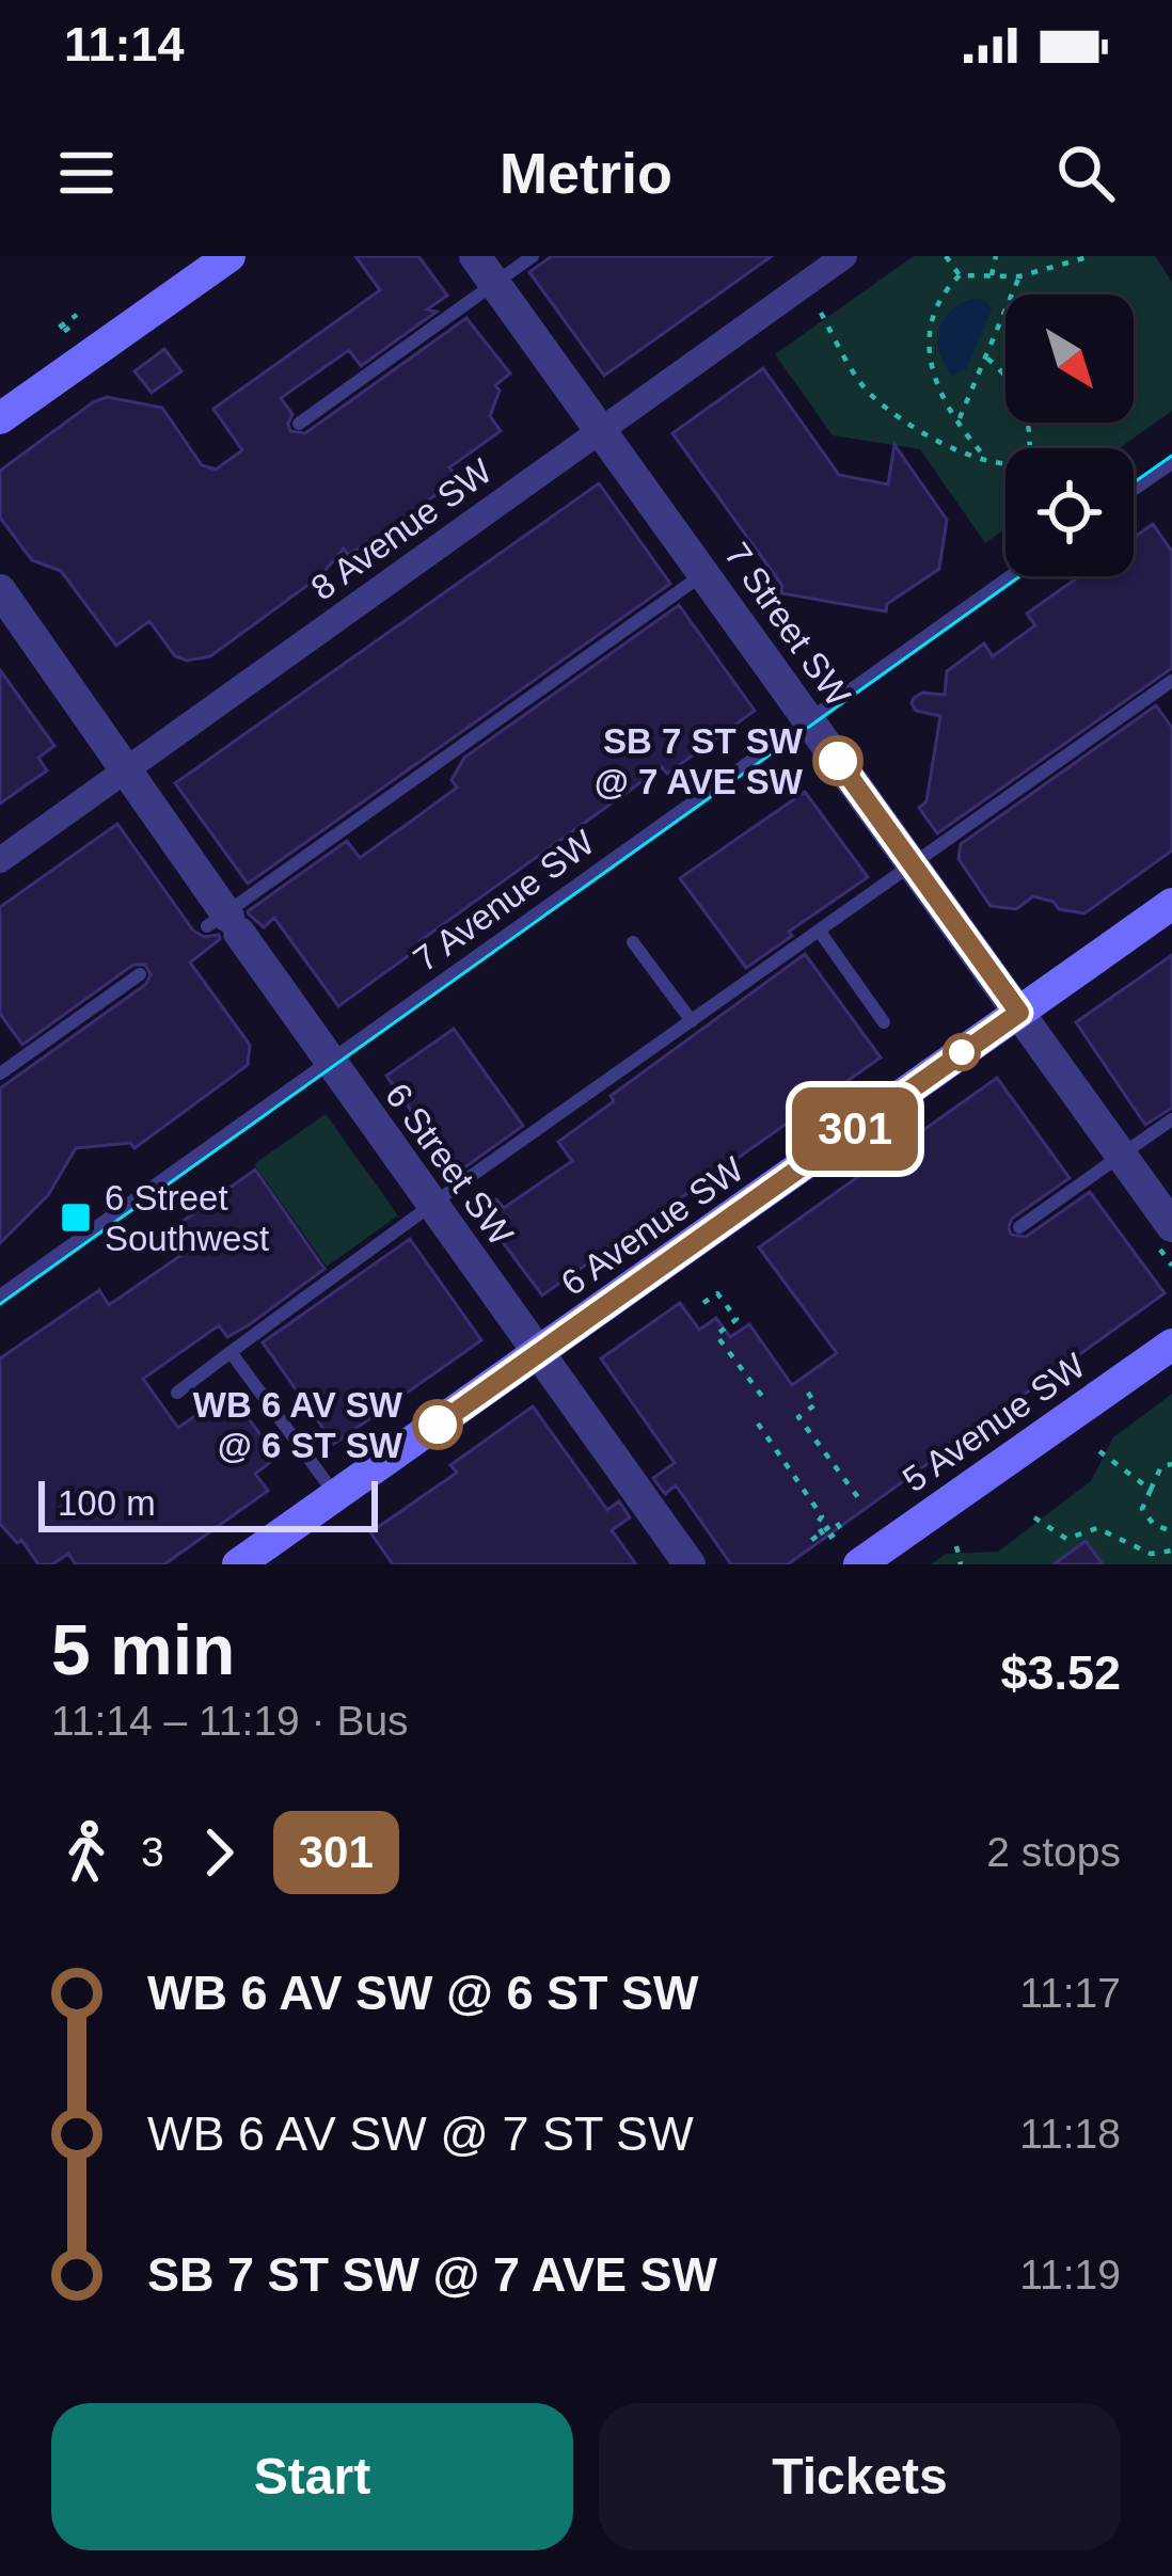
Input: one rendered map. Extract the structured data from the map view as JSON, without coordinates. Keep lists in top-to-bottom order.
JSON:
{
  "streets": {
    "main road": ["6 Avenue SW", "5 Avenue SW"],
    "street": ["8 Avenue SW", "7 Street SW", "6 Street SW"],
    "lane": ["7 Avenue SW"]
  },
  "crossings": [
    ["8 Avenue SW", "7 Street SW"],
    ["8 Avenue SW", "6 Street SW"],
    ["7 Street SW", "7 Avenue SW"],
    ["7 Street SW", "6 Avenue SW"],
    ["7 Avenue SW", "6 Street SW"],
    ["6 Street SW", "6 Avenue SW"]
  ],
  "places": {
    "other": ["SB 7 ST SW @ 7 AVE SW", "WB 6 AV SW @ 6 ST SW"],
    "transit": ["6 Street Southwest"]
  },
  "lines": ["bus line 301"],
  "scale_bar": "100 m",
  "north": "bottom right",
  "page": {
    "status": "11:14",
    "header": "Metrio",
    "on_map": "301",
    "scale": "100 m",
    "heading": ["5 min", "11:14 – 11:19 · Bus", "$3.52"],
    "legs": ["3", "301", "2 stops"],
    "list": [
      {
        "name": "WB 6 AV SW @ 6 ST SW",
        "value": "11:17"
      },
      {
        "name": "WB 6 AV SW @ 7 ST SW",
        "value": "11:18"
      },
      {
        "name": "SB 7 ST SW @ 7 AVE SW",
        "value": "11:19"
      }
    ],
    "buttons": ["Start", "Tickets"]
  }
}
